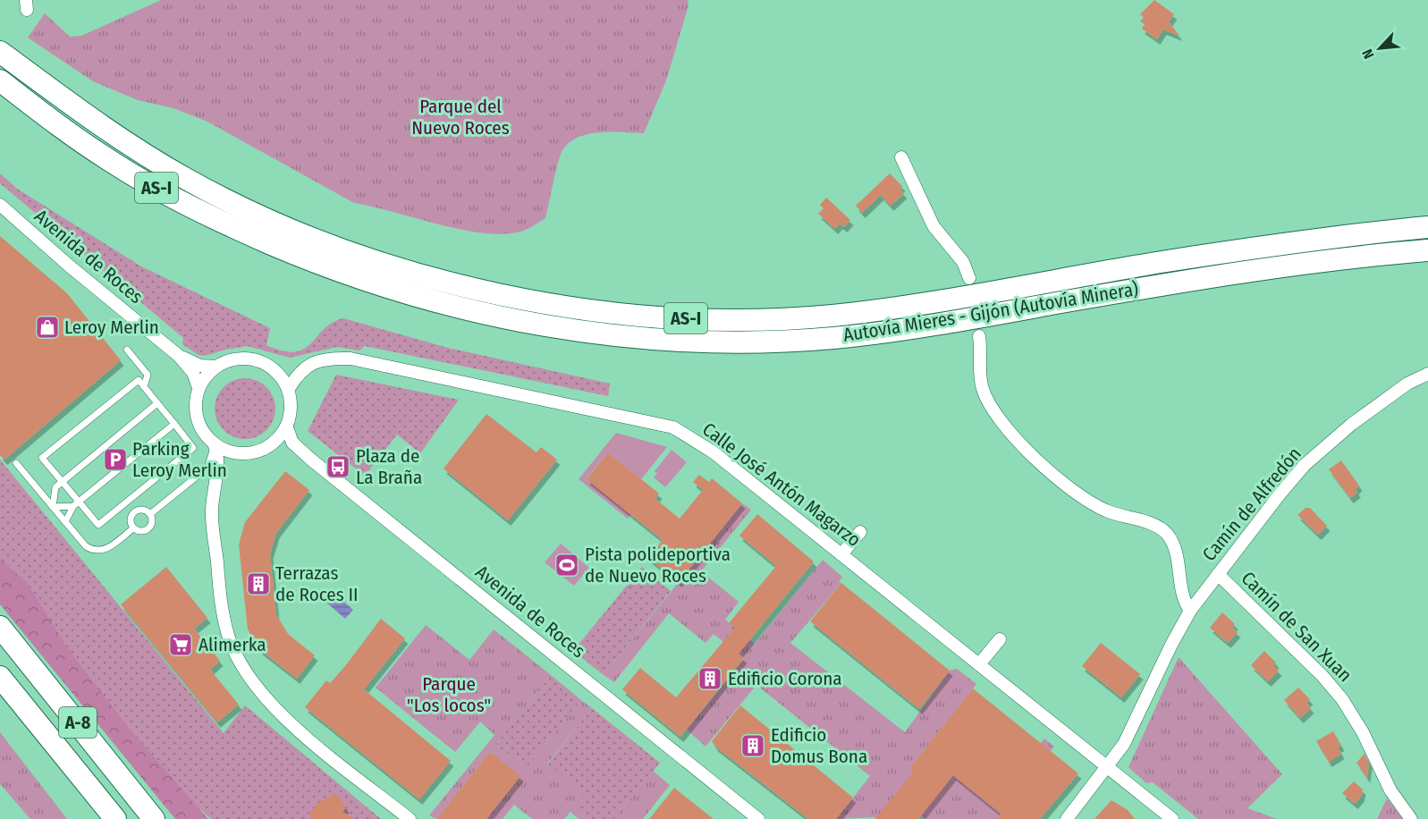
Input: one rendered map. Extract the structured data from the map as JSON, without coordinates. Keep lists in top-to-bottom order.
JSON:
{
  "streets": {
    "highway": ["AS-I", "Autovía Mieres - Gijón (Autovía Minera)", "A-8"],
    "street": [
      "Avenida de Roces",
      "Calle José Antón Magarzo",
      "Camín de Alfredón",
      "Camín de San Xuan"
    ]
  },
  "crossings": [
    ["Avenida de Roces", "Calle José Antón Magarzo"],
    ["Calle José Antón Magarzo", "Camín de Alfredón"],
    ["Camín de Alfredón", "Camín de San Xuan"]
  ],
  "parks": ["Parque del Nuevo Roces", "Parque \"Los locos\""],
  "places": {
    "shop": ["Leroy Merlin"],
    "parking": ["Parking Leroy Merlin"],
    "bus stop": ["Plaza de La Braña"],
    "sports": ["Pista polideportiva de Nuevo Roces"],
    "building": ["Terrazas de Roces II", "Edificio Corona", "Edificio Domus Bona"],
    "supermarket": ["Alimerka"]
  },
  "north": "bottom left"
}
